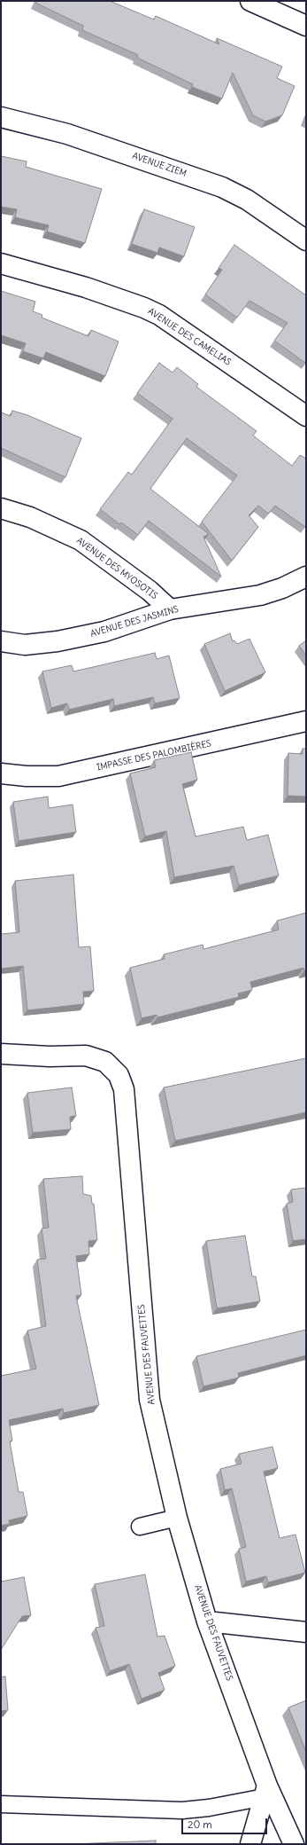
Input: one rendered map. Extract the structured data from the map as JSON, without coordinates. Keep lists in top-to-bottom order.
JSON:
{
  "streets": {
    "street": [
      "AVENUE ZIEM",
      "AVENUE DES CAMELIAS",
      "AVENUE DES MYOSOTIS",
      "AVENUE DES JASMINS",
      "IMPASSE DES PALOMBIÈRES",
      "AVENUE DES FAUVETTES"
    ]
  },
  "crossings": [
    ["AVENUE DES MYOSOTIS", "AVENUE DES JASMINS"]
  ],
  "scale_bar": "20 m"
}
